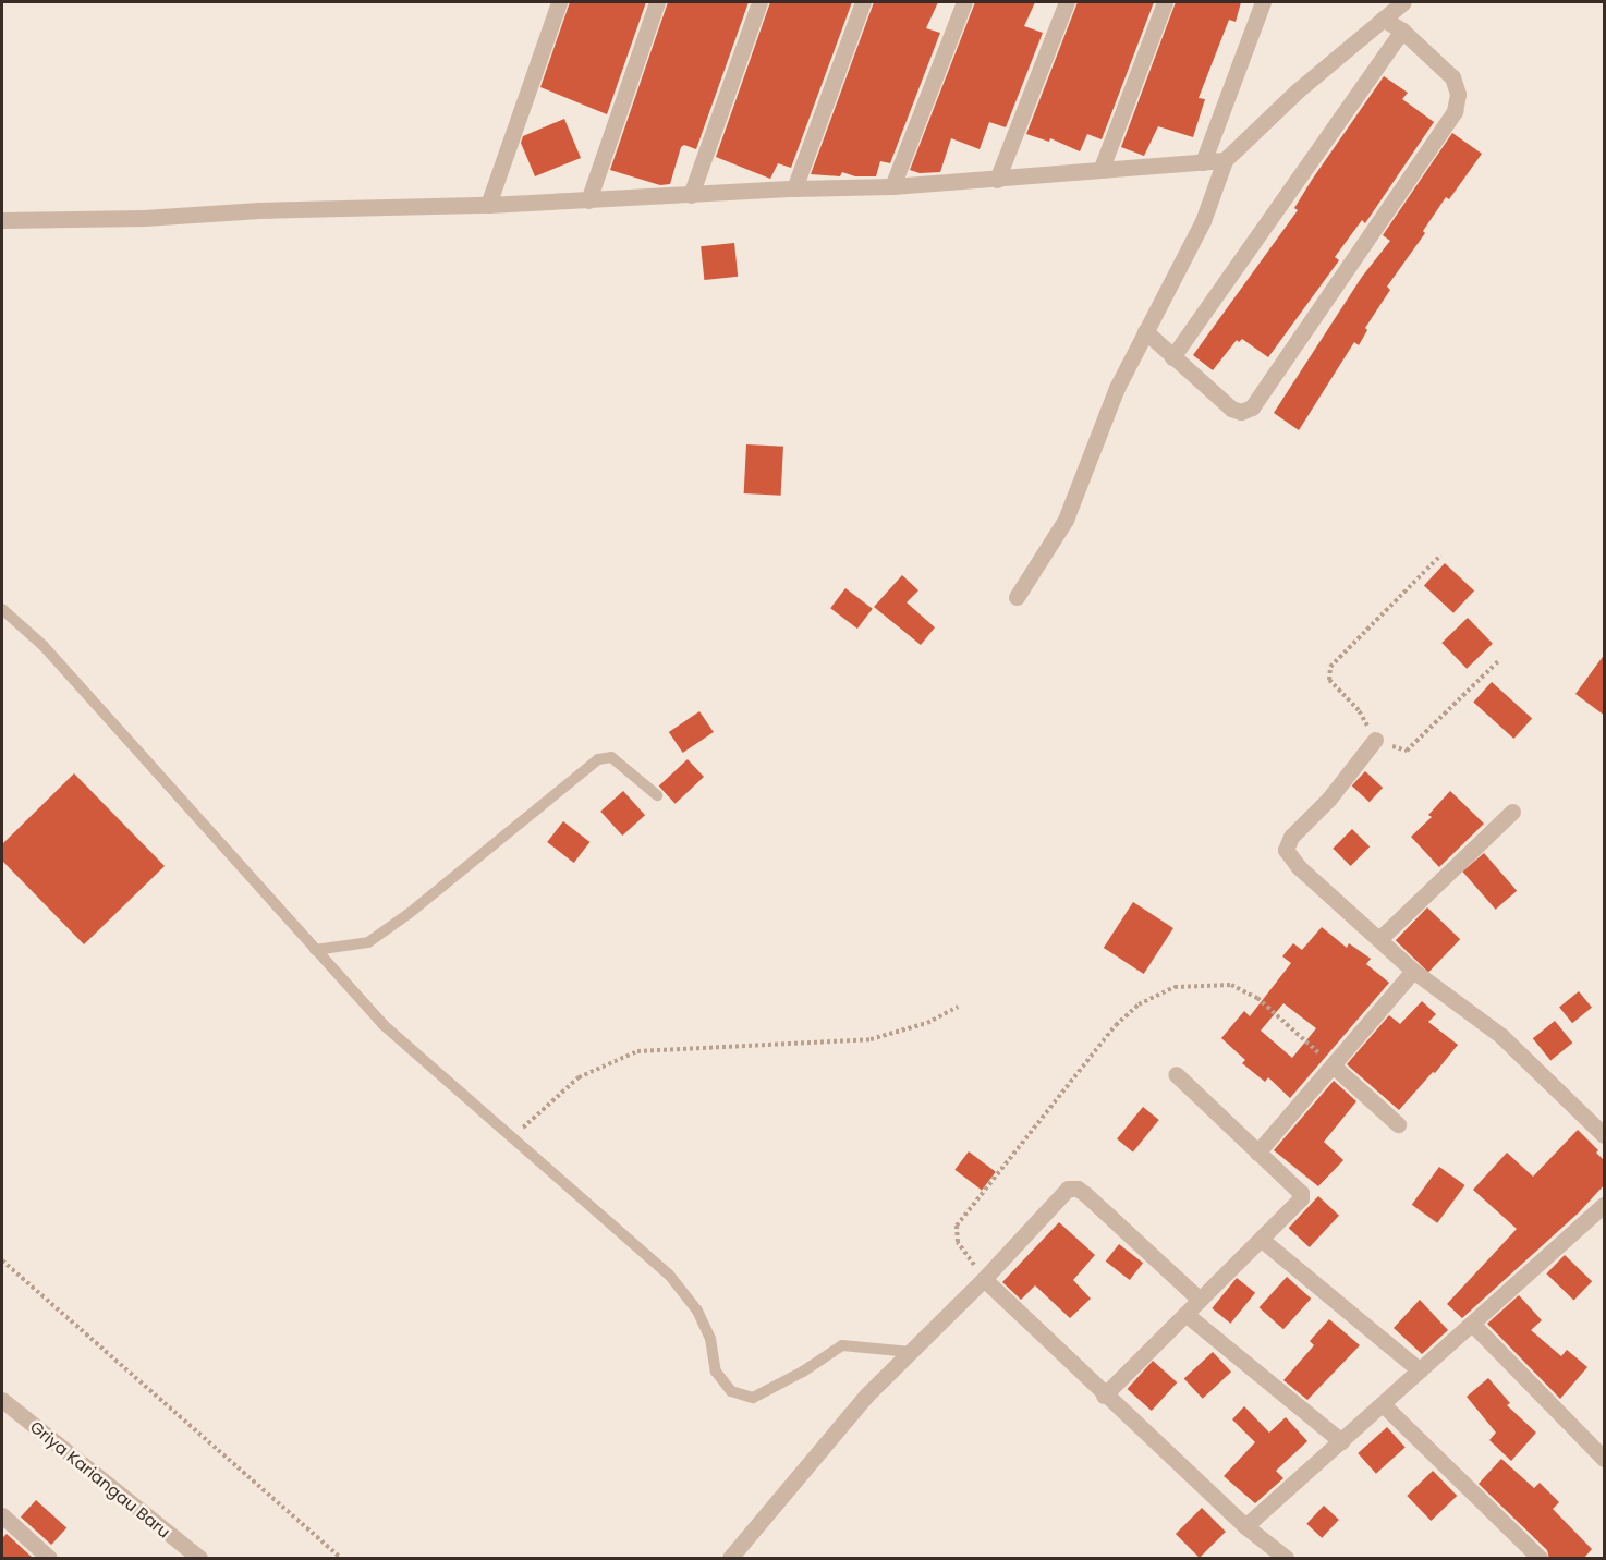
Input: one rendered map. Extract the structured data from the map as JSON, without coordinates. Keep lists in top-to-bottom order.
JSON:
{
  "streets": {
    "street": ["Griya Kariangau Baru"]
  }
}
